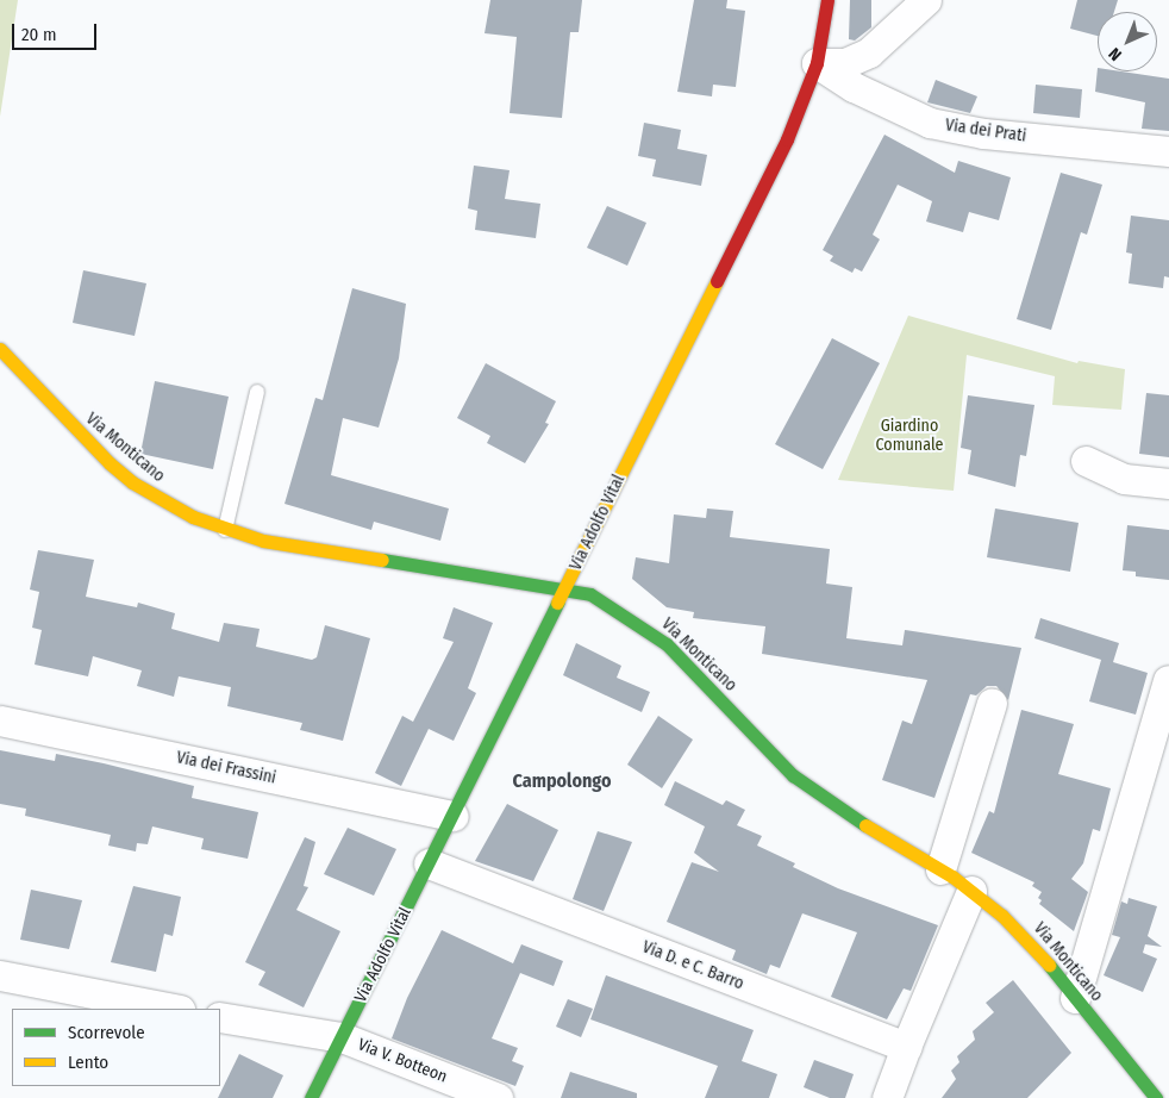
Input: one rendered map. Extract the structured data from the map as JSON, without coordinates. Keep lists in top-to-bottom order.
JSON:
{
  "streets": {
    "street": [
      "Via dei Prati",
      "Via Monticano",
      "Via Adolfo Vital",
      "Via dei Frassini",
      "Via D. e C. Barro",
      "Via V. Botteon"
    ]
  },
  "crossings": [
    ["Via dei Prati", "Via Adolfo Vital"],
    ["Via Monticano", "Via Adolfo Vital"],
    ["Via Adolfo Vital", "Via dei Frassini"],
    ["Via Adolfo Vital", "Via D. e C. Barro"],
    ["Via Adolfo Vital", "Via V. Botteon"]
  ],
  "districts": ["Campolongo"],
  "parks": ["Giardino Comunale"],
  "legend": ["Scorrevole", "Lento"],
  "scale_bar": "20 m",
  "north": "bottom left"
}
